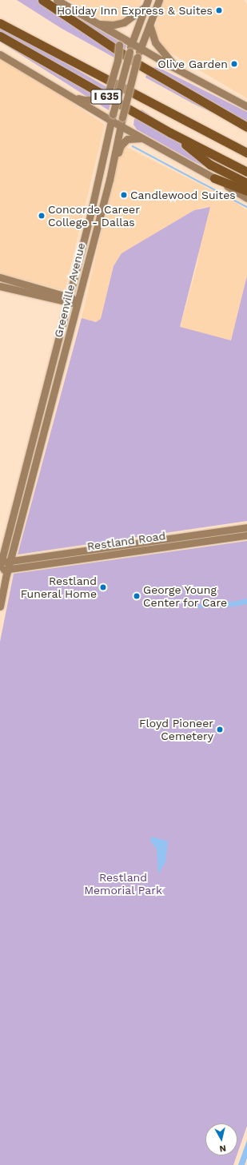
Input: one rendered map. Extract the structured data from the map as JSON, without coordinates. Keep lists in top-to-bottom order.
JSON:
{
  "streets": {
    "highway": ["I 635"],
    "main road": ["Greenville Avenue", "Restland Road"]
  },
  "crossings": [
    ["Greenville Avenue", "Restland Road"]
  ],
  "parks": ["Restland Memorial Park"],
  "places": [
    "Holiday Inn Express & Suites",
    "Olive Garden",
    "Candlewood Suites",
    "Concorde Career College - Dallas",
    "Restland Funeral Home",
    "George Young Center for Care",
    "Floyd Pioneer Cemetery"
  ],
  "north": "bottom"
}
